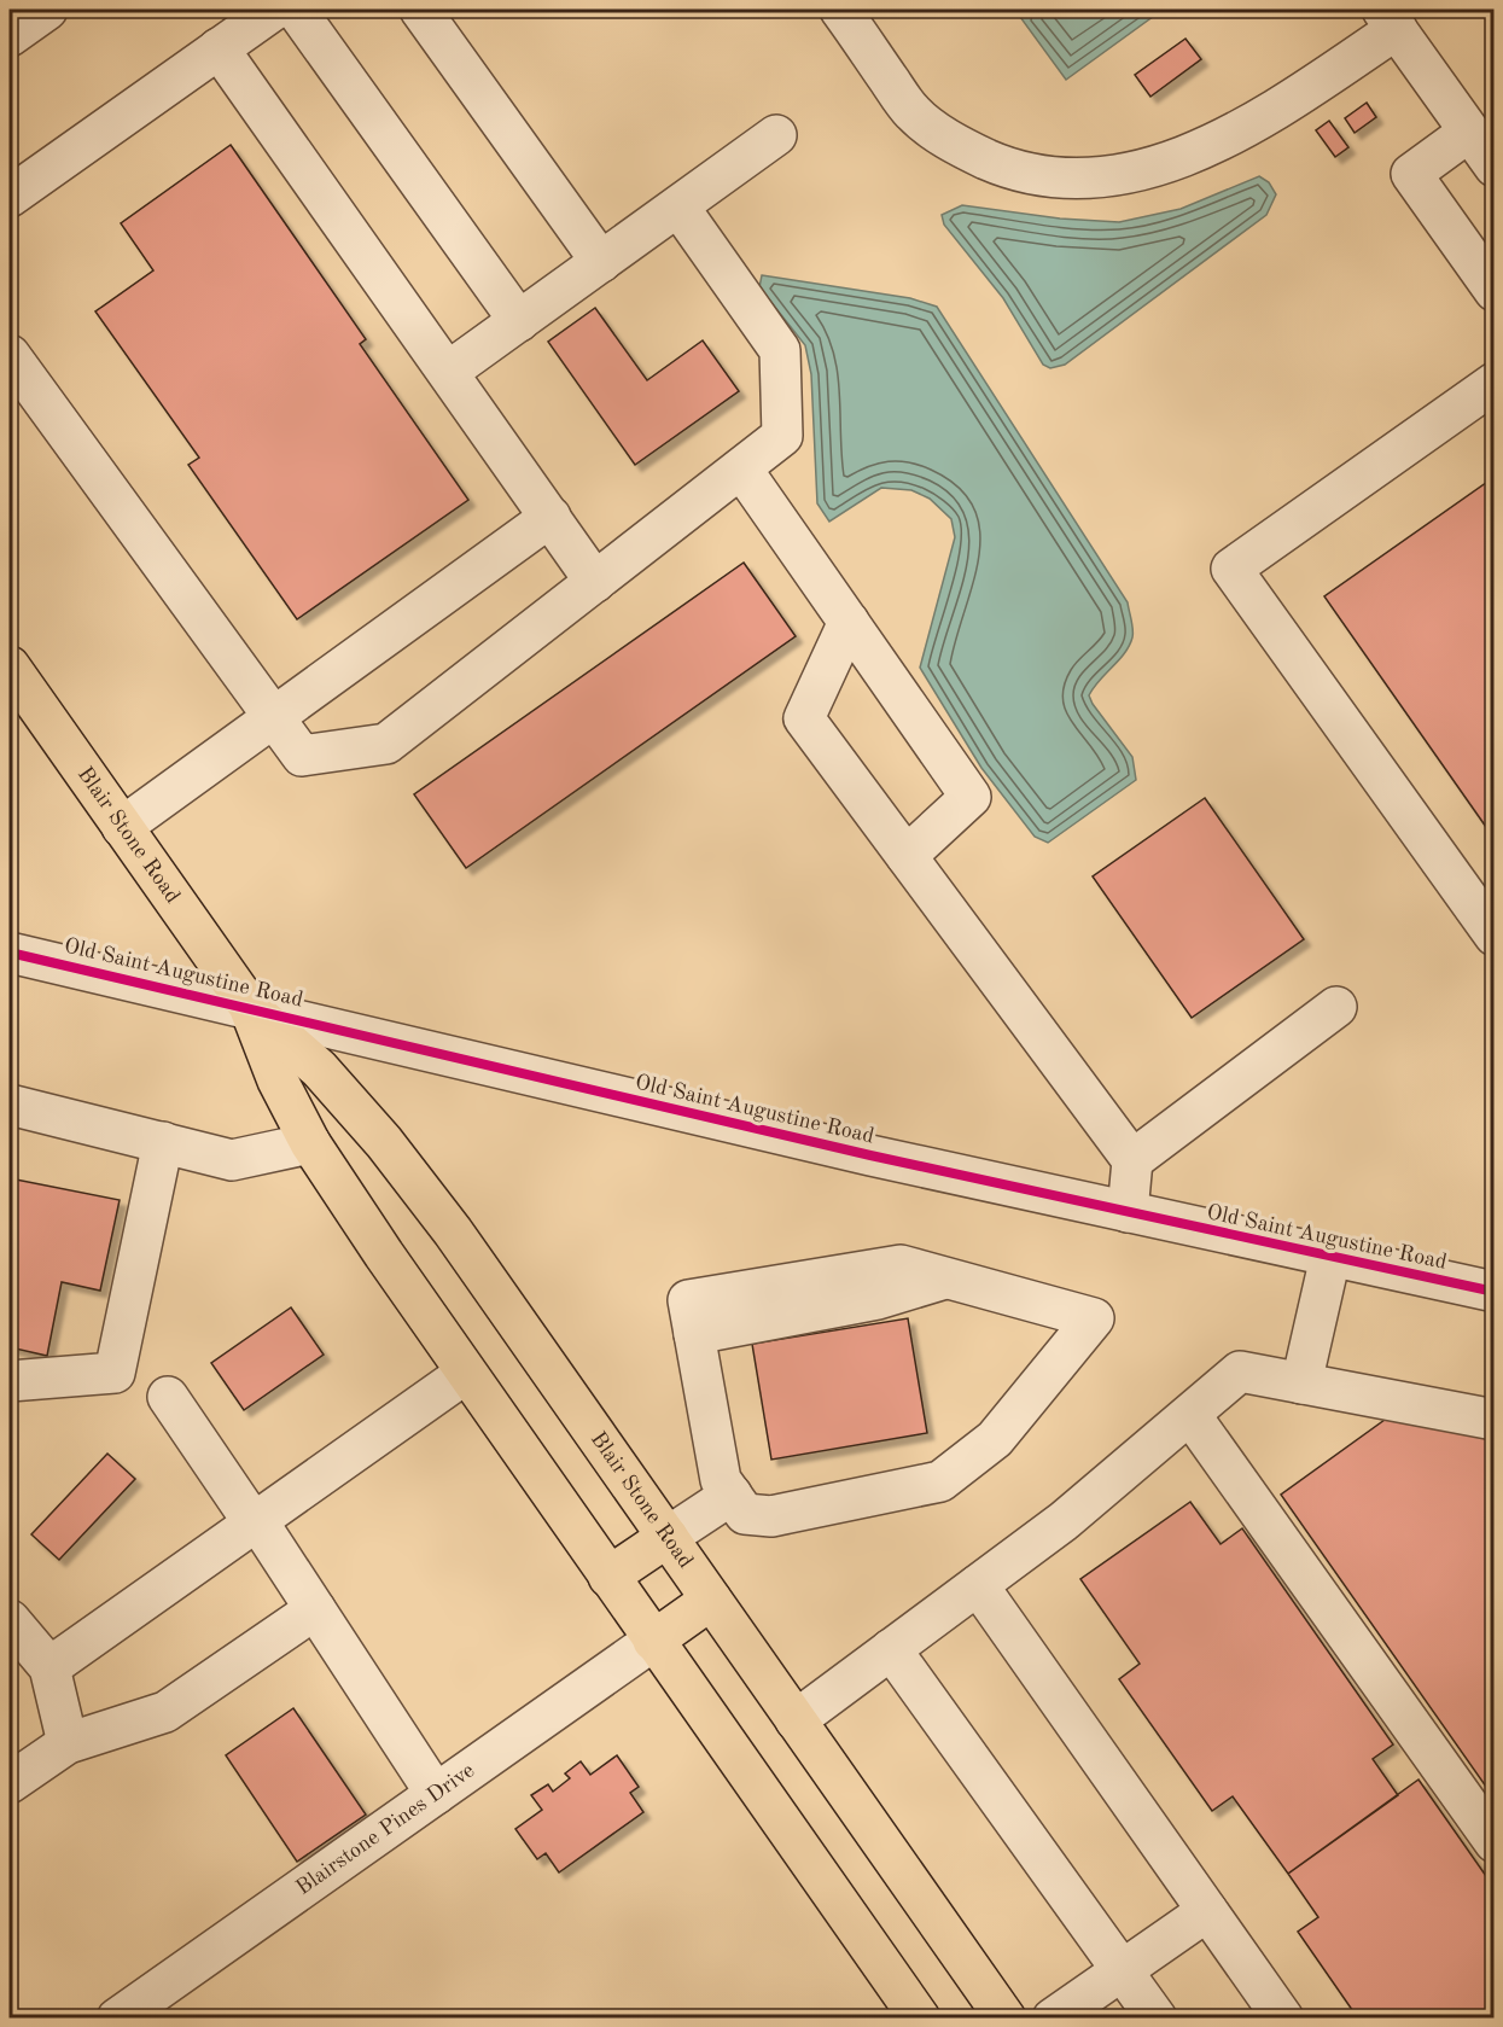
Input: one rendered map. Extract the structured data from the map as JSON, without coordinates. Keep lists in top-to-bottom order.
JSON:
{
  "streets": {
    "main road": ["Blair Stone Road"],
    "street": ["Old Saint Augustine Road", "Blairstone Pines Drive"]
  },
  "crossings": [
    ["Blair Stone Road", "Old Saint Augustine Road"],
    ["Blair Stone Road", "Blairstone Pines Drive"]
  ]
}
